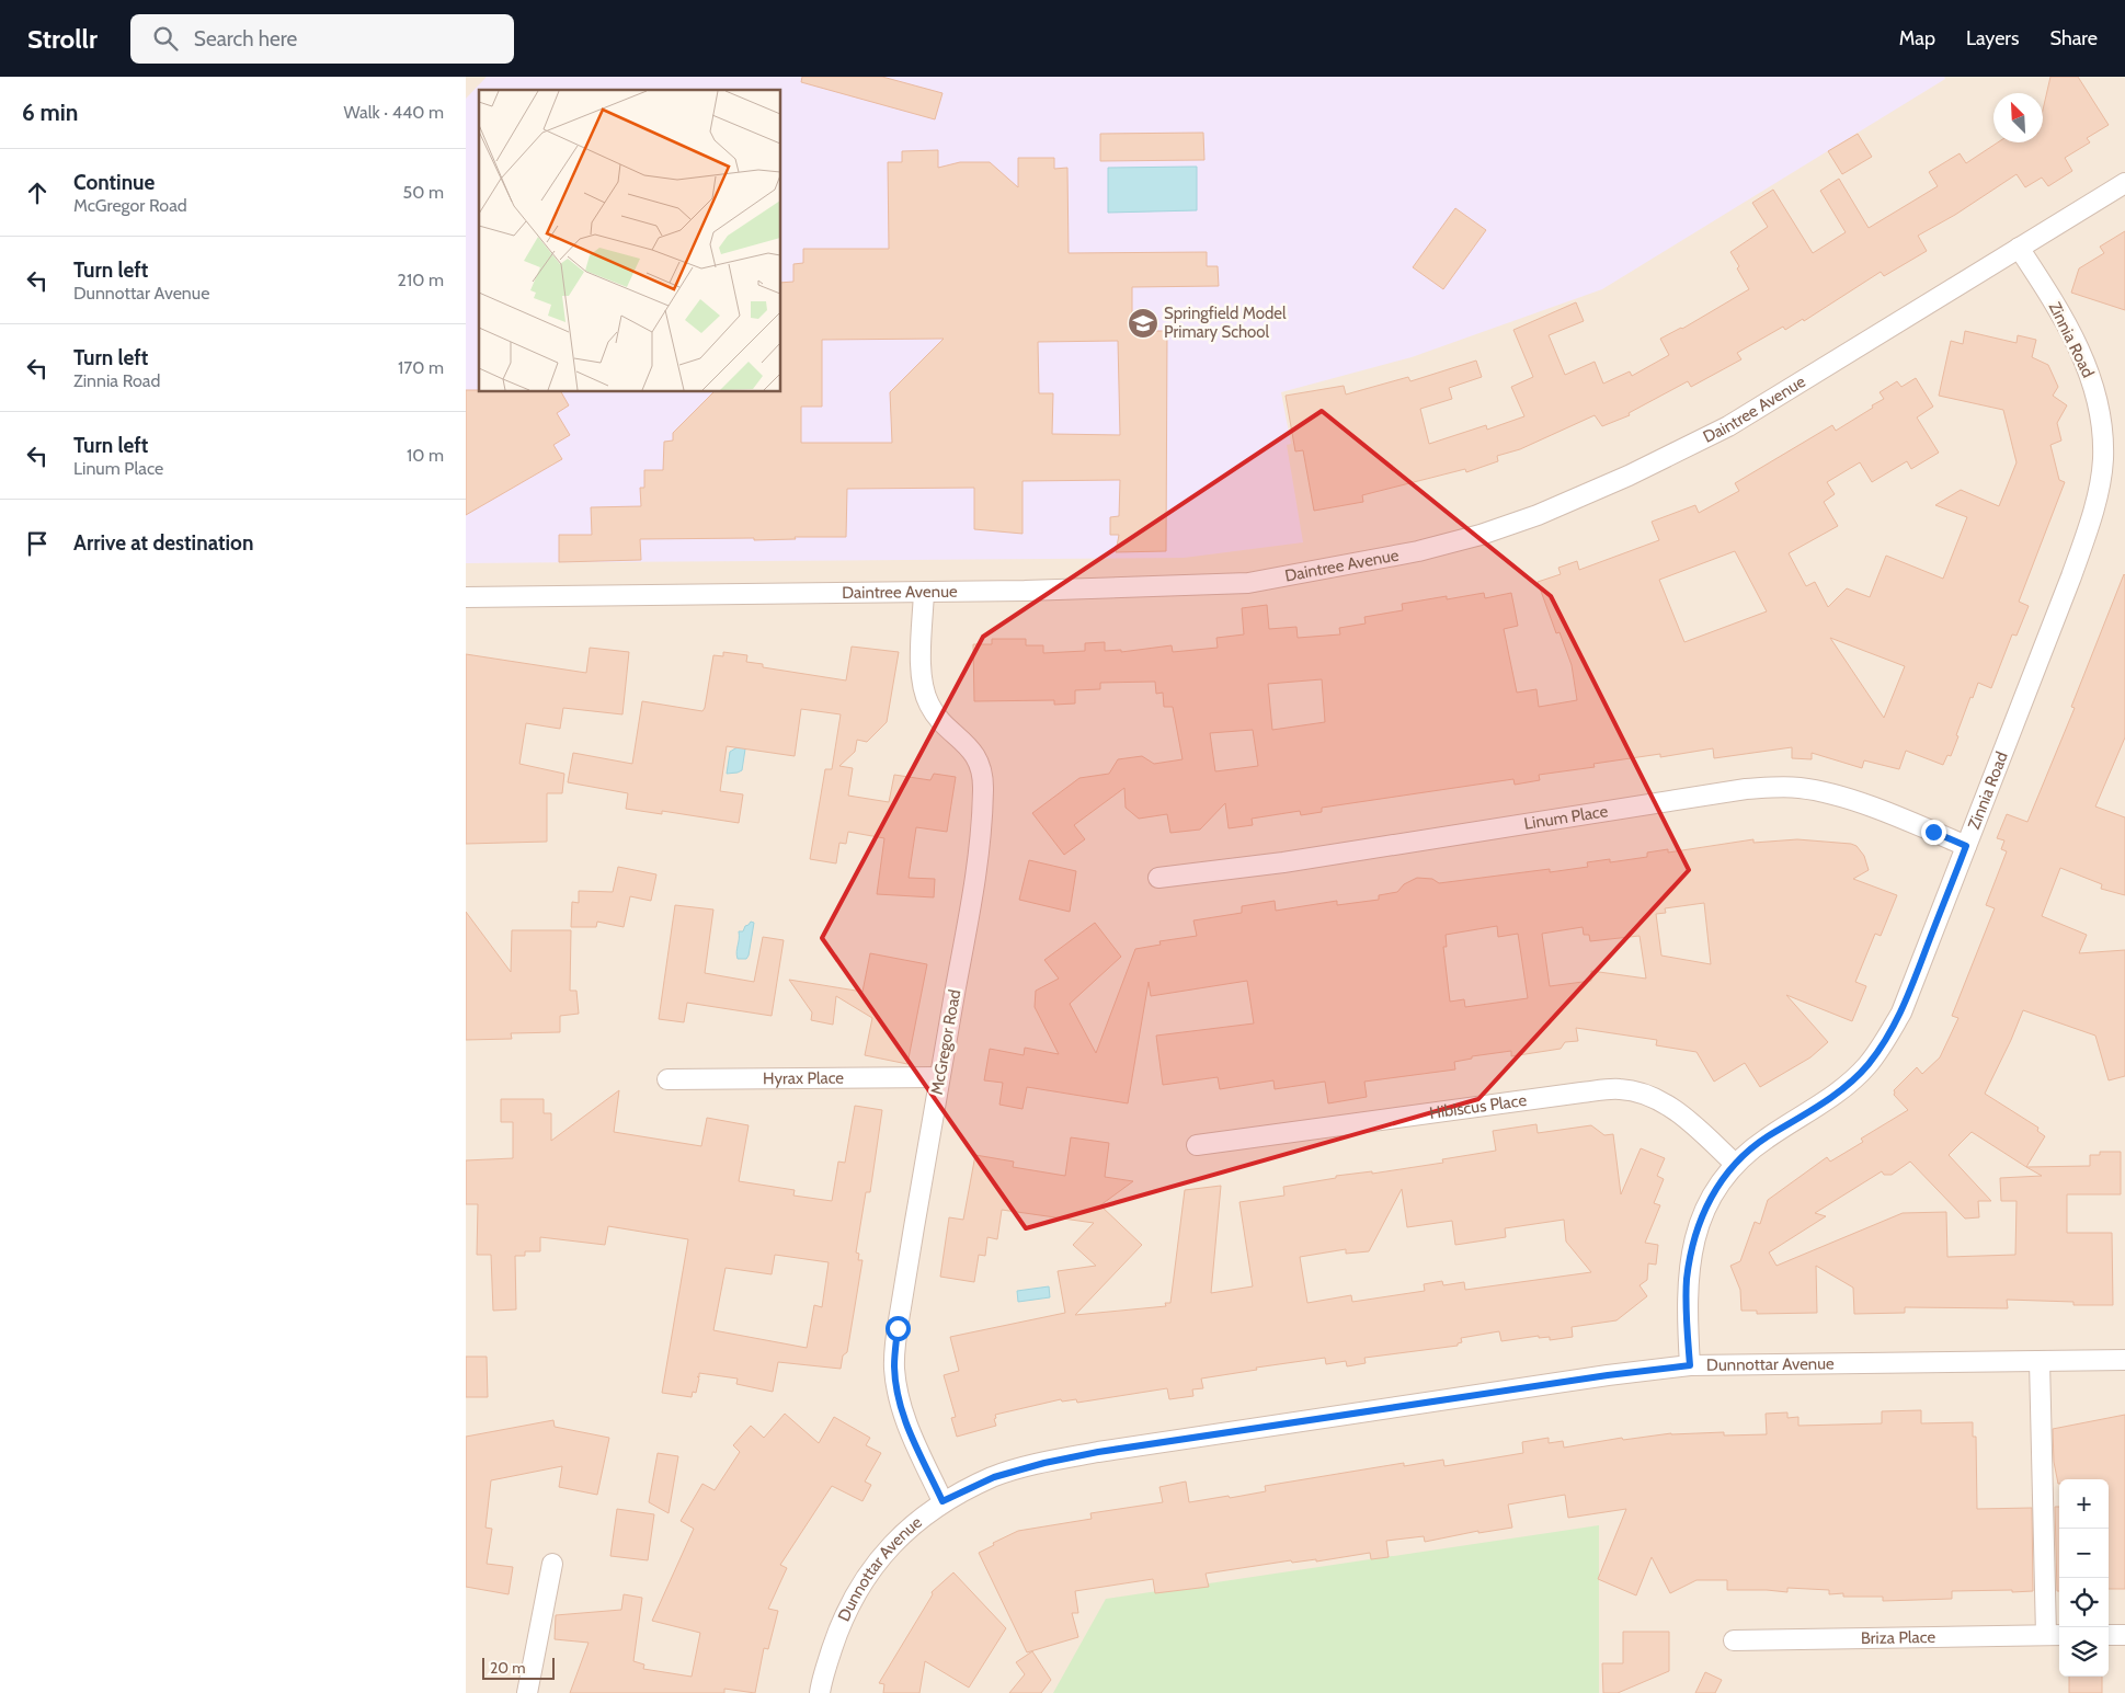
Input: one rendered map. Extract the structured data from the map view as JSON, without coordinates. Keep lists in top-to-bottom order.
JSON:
{
  "streets": {
    "street": [
      "Zinnia Road",
      "Daintree Avenue",
      "Linum Place",
      "McGregor Road",
      "Hyrax Place",
      "Hibiscus Place",
      "Dunnottar Avenue",
      "Briza Place"
    ]
  },
  "crossings": [
    ["Zinnia Road", "Daintree Avenue"],
    ["Zinnia Road", "Linum Place"],
    ["Zinnia Road", "Hibiscus Place"],
    ["Zinnia Road", "Dunnottar Avenue"],
    ["Daintree Avenue", "McGregor Road"],
    ["McGregor Road", "Hyrax Place"],
    ["McGregor Road", "Dunnottar Avenue"]
  ],
  "places": {
    "school or university": ["Springfield Model Primary School"]
  },
  "scale_bar": "20 m",
  "north": "top left",
  "page": {
    "header": "Strollr",
    "search": "Search here",
    "nav": ["Map", "Layers", "Share"],
    "heading": ["6 min", "Walk · 440 m"],
    "list": [
      ["Continue", "McGregor Road", "50 m"],
      ["Turn left", "Dunnottar Avenue", "210 m"],
      ["Turn left", "Zinnia Road", "170 m"],
      ["Turn left", "Linum Place", "10 m"],
      "Arrive at destination"
    ],
    "map_buttons": ["+", "−"],
    "scale": "20 m"
  }
}
